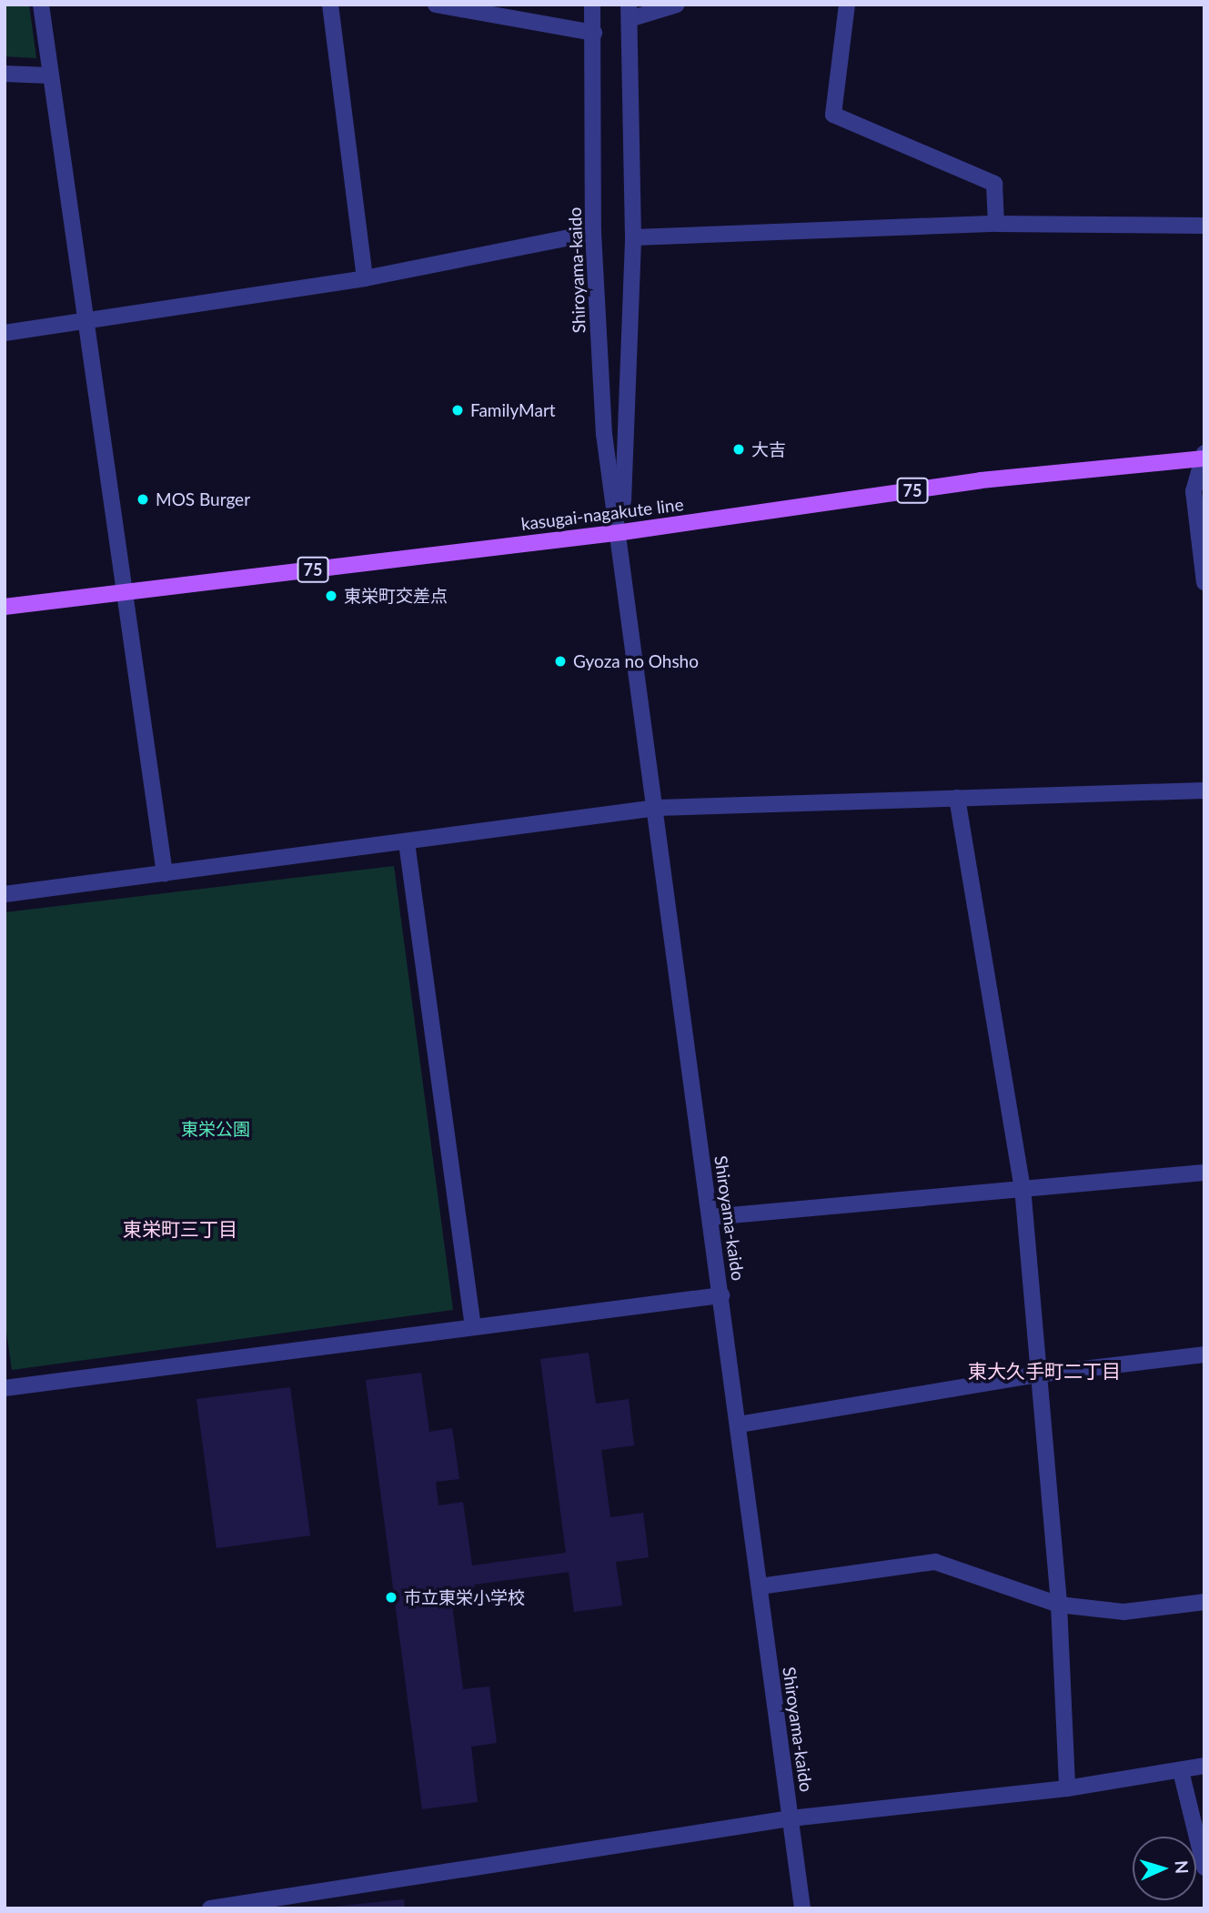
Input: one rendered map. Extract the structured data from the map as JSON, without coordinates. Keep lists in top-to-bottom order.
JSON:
{
  "streets": {
    "main road": ["75", "kasugai-nagakute line"],
    "street": ["Shiroyama-kaido"]
  },
  "crossings": [
    ["Shiroyama-kaido", "kasugai-nagakute line"]
  ],
  "districts": ["東栄町三丁目", "東大久手町二丁目"],
  "parks": ["東栄公園"],
  "places": [
    "FamilyMart",
    "大吉",
    "MOS Burger",
    "東栄町交差点",
    "Gyoza no Ohsho",
    "市立東栄小学校"
  ],
  "north": "right"
}
